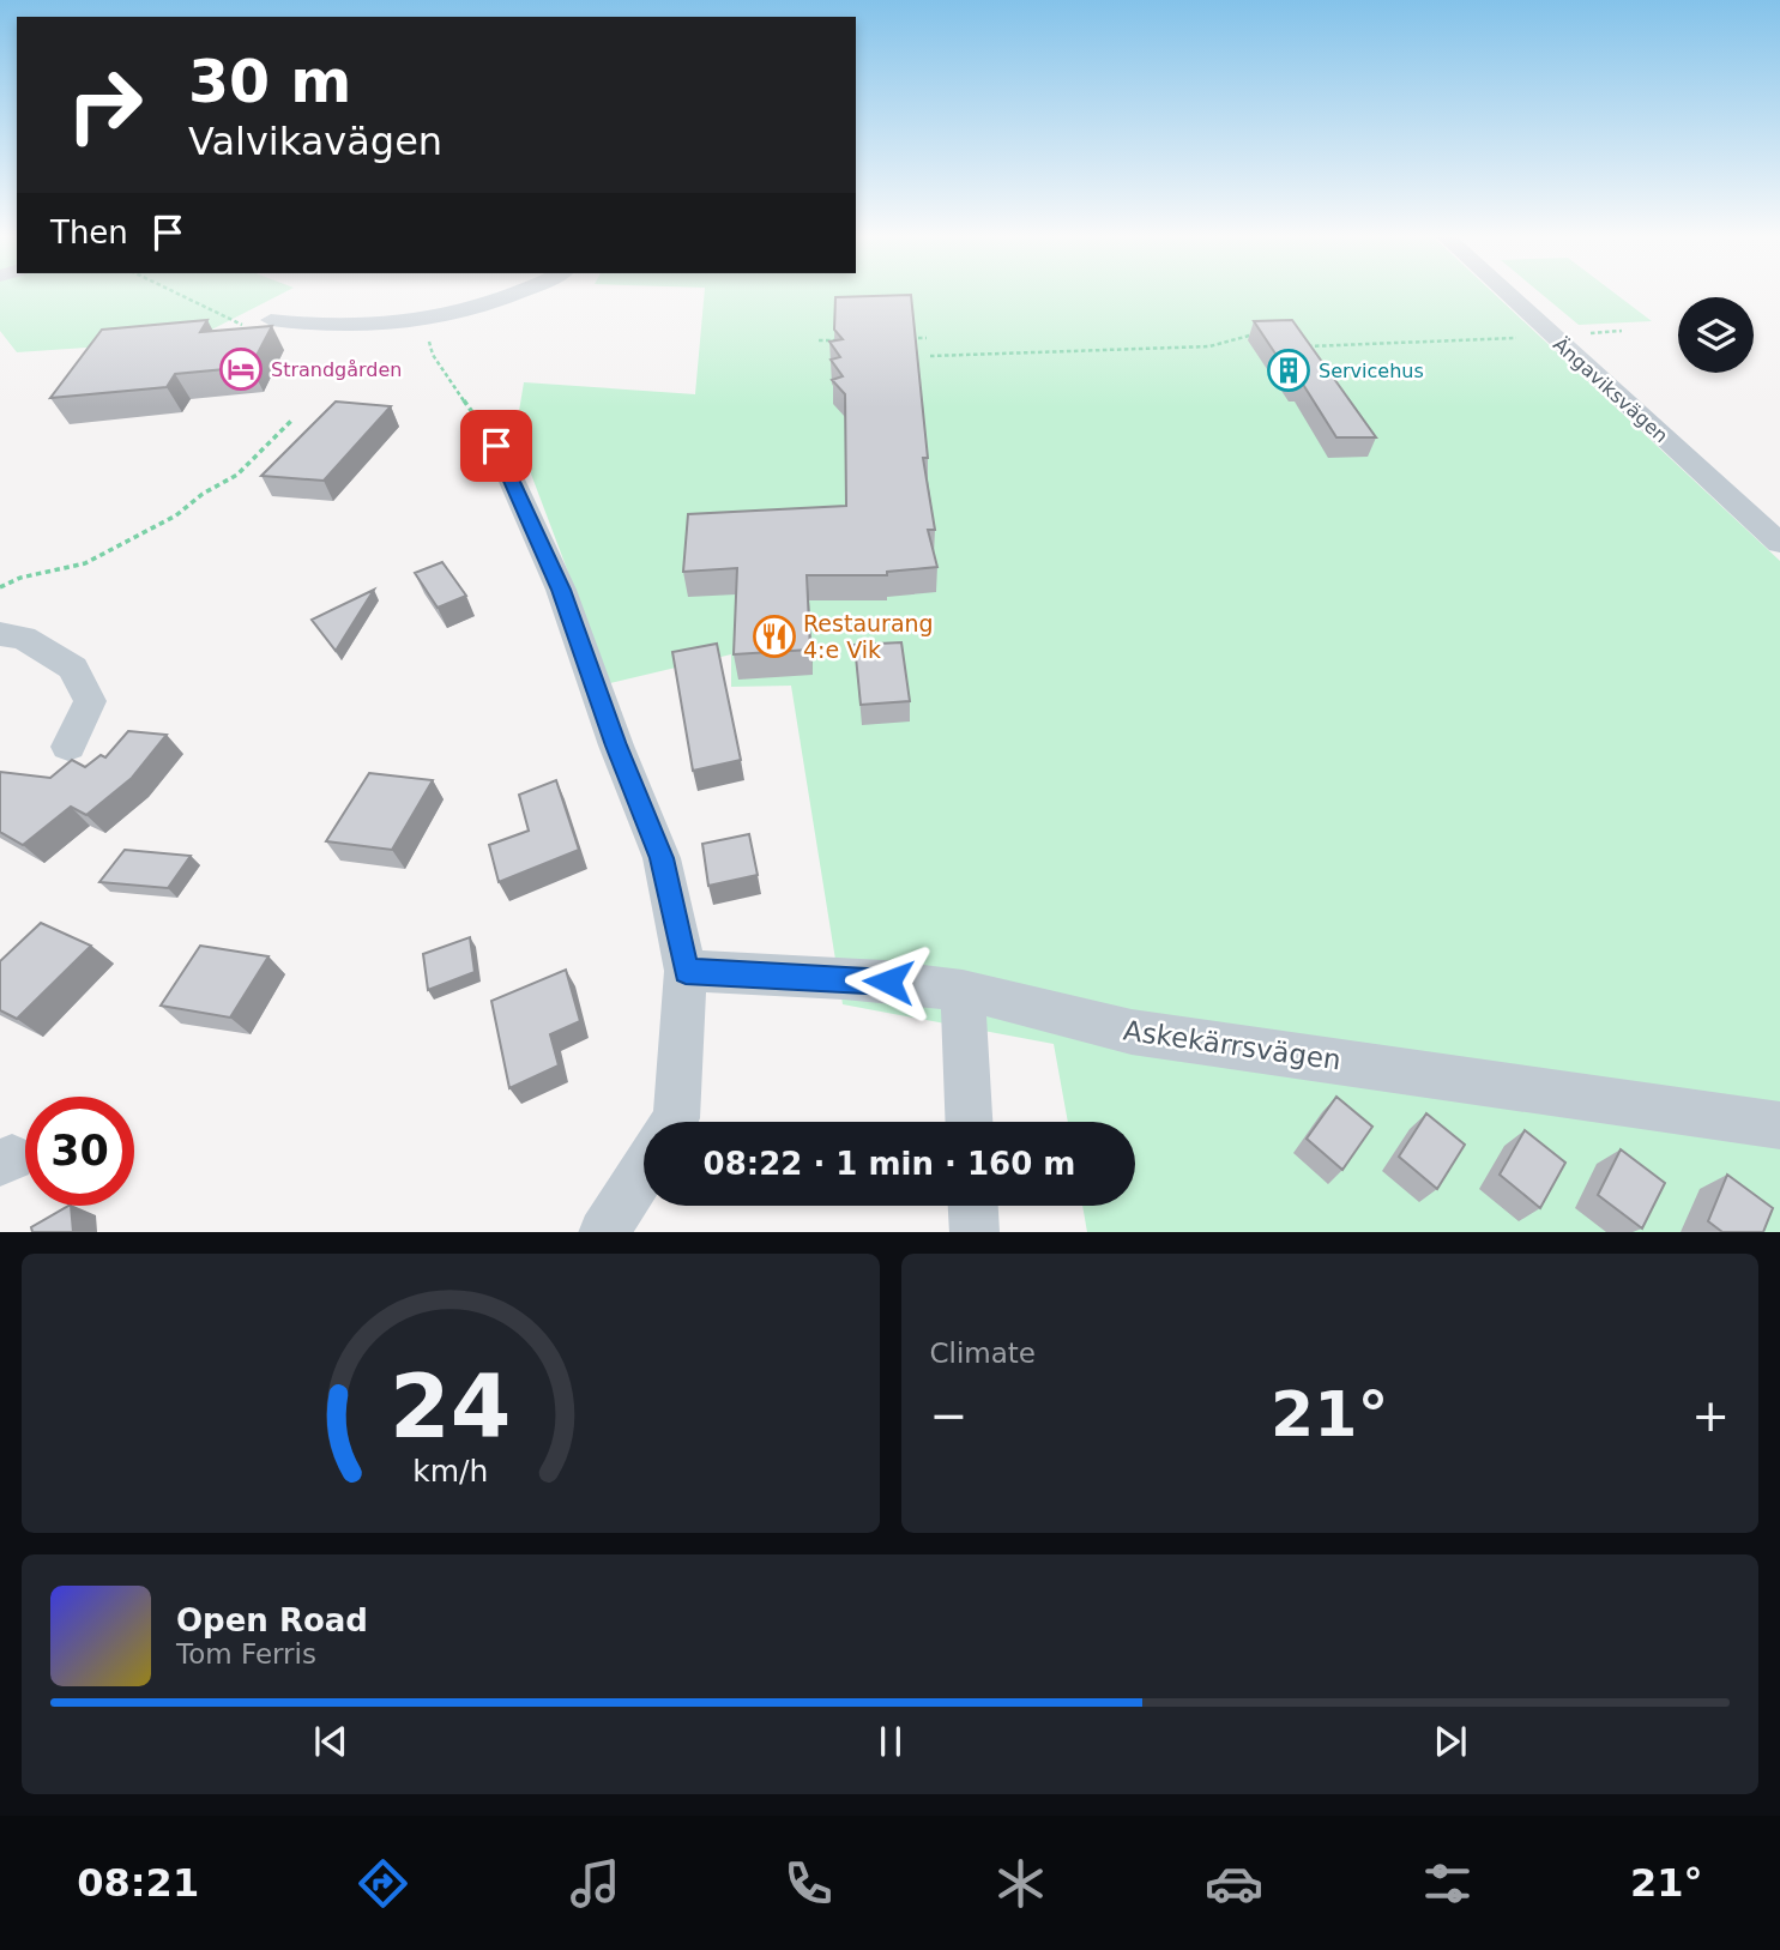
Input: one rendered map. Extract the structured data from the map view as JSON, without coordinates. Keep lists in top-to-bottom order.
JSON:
{
  "streets": {
    "street": ["Ängaviksvägen", "Askekärrsvägen"]
  },
  "places": {
    "hotel": ["Strandgården"],
    "building": ["Servicehus"],
    "restaurant": ["Restaurang 4:e Vik"]
  },
  "page": {
    "turn": ["30 m", "Valvikavägen"],
    "then": "Then",
    "limit": "30",
    "trip": "08:22 · 1 min · 160 m",
    "tile": "Climate",
    "heat": ["−", "21°", "+"],
    "song": ["Open Road", "Tom Ferris"],
    "tabs": ["08:21", "21°"],
    "gauge": ["24", "km/h"]
  }
}
